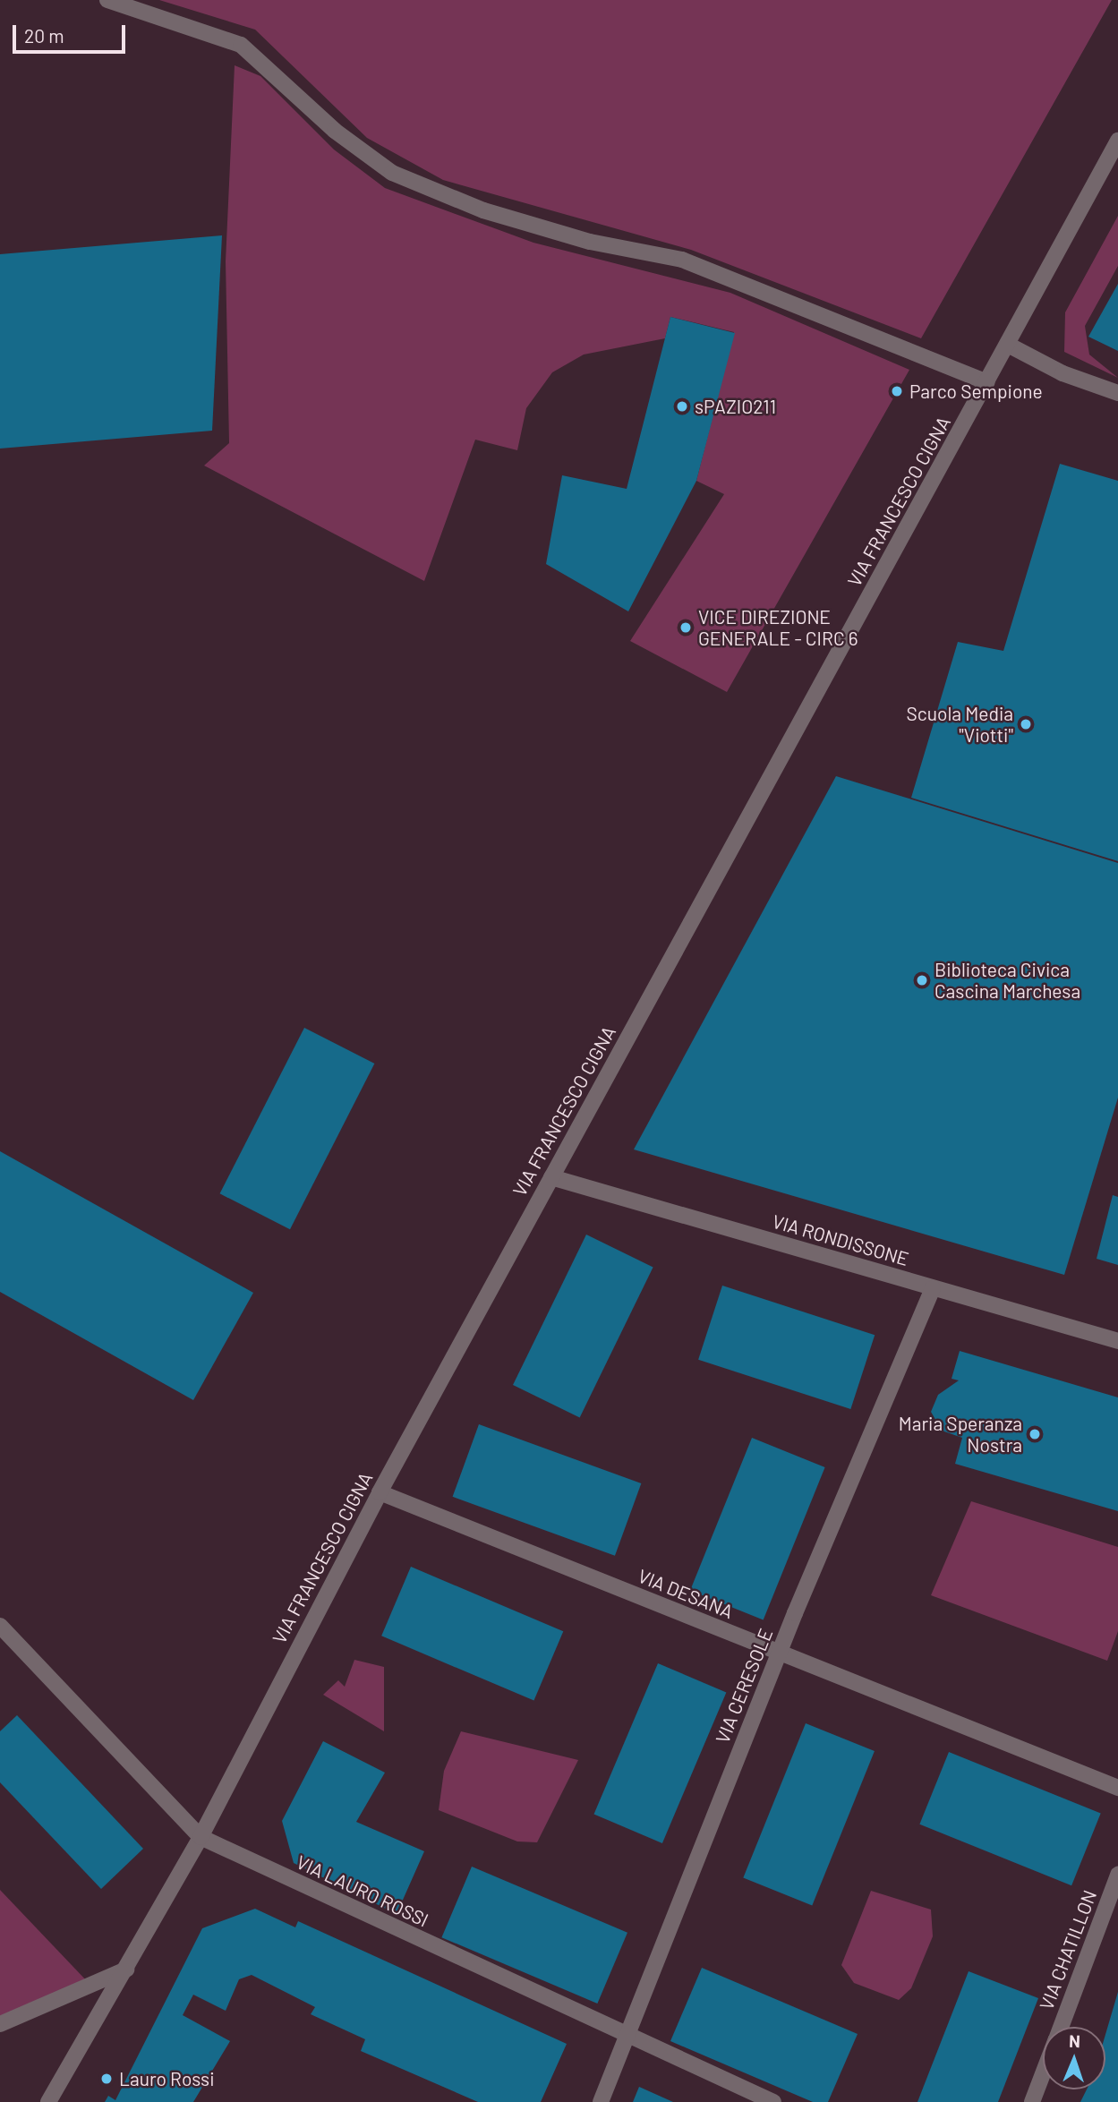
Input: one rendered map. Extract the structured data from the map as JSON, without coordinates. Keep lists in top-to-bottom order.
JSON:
{
  "streets": {
    "street": [
      "VIA FRANCESCO CIGNA",
      "VIA RONDISSONE",
      "VIA DESANA",
      "VIA CERESOLE",
      "VIA LAURO ROSSI",
      "VIA CHATILLON"
    ]
  },
  "crossings": [
    ["VIA FRANCESCO CIGNA", "VIA RONDISSONE"],
    ["VIA FRANCESCO CIGNA", "VIA DESANA"],
    ["VIA FRANCESCO CIGNA", "VIA LAURO ROSSI"],
    ["VIA RONDISSONE", "VIA CERESOLE"],
    ["VIA DESANA", "VIA CERESOLE"],
    ["VIA CERESOLE", "VIA LAURO ROSSI"]
  ],
  "places": [
    "Parco Sempione",
    "sPAZIO211",
    "VICE DIREZIONE GENERALE - CIRC 6",
    "Scuola Media \"Viotti\"",
    "Biblioteca Civica Cascina Marchesa",
    "Maria Speranza Nostra",
    "Lauro Rossi"
  ],
  "scale_bar": "20 m",
  "north": "top"
}
